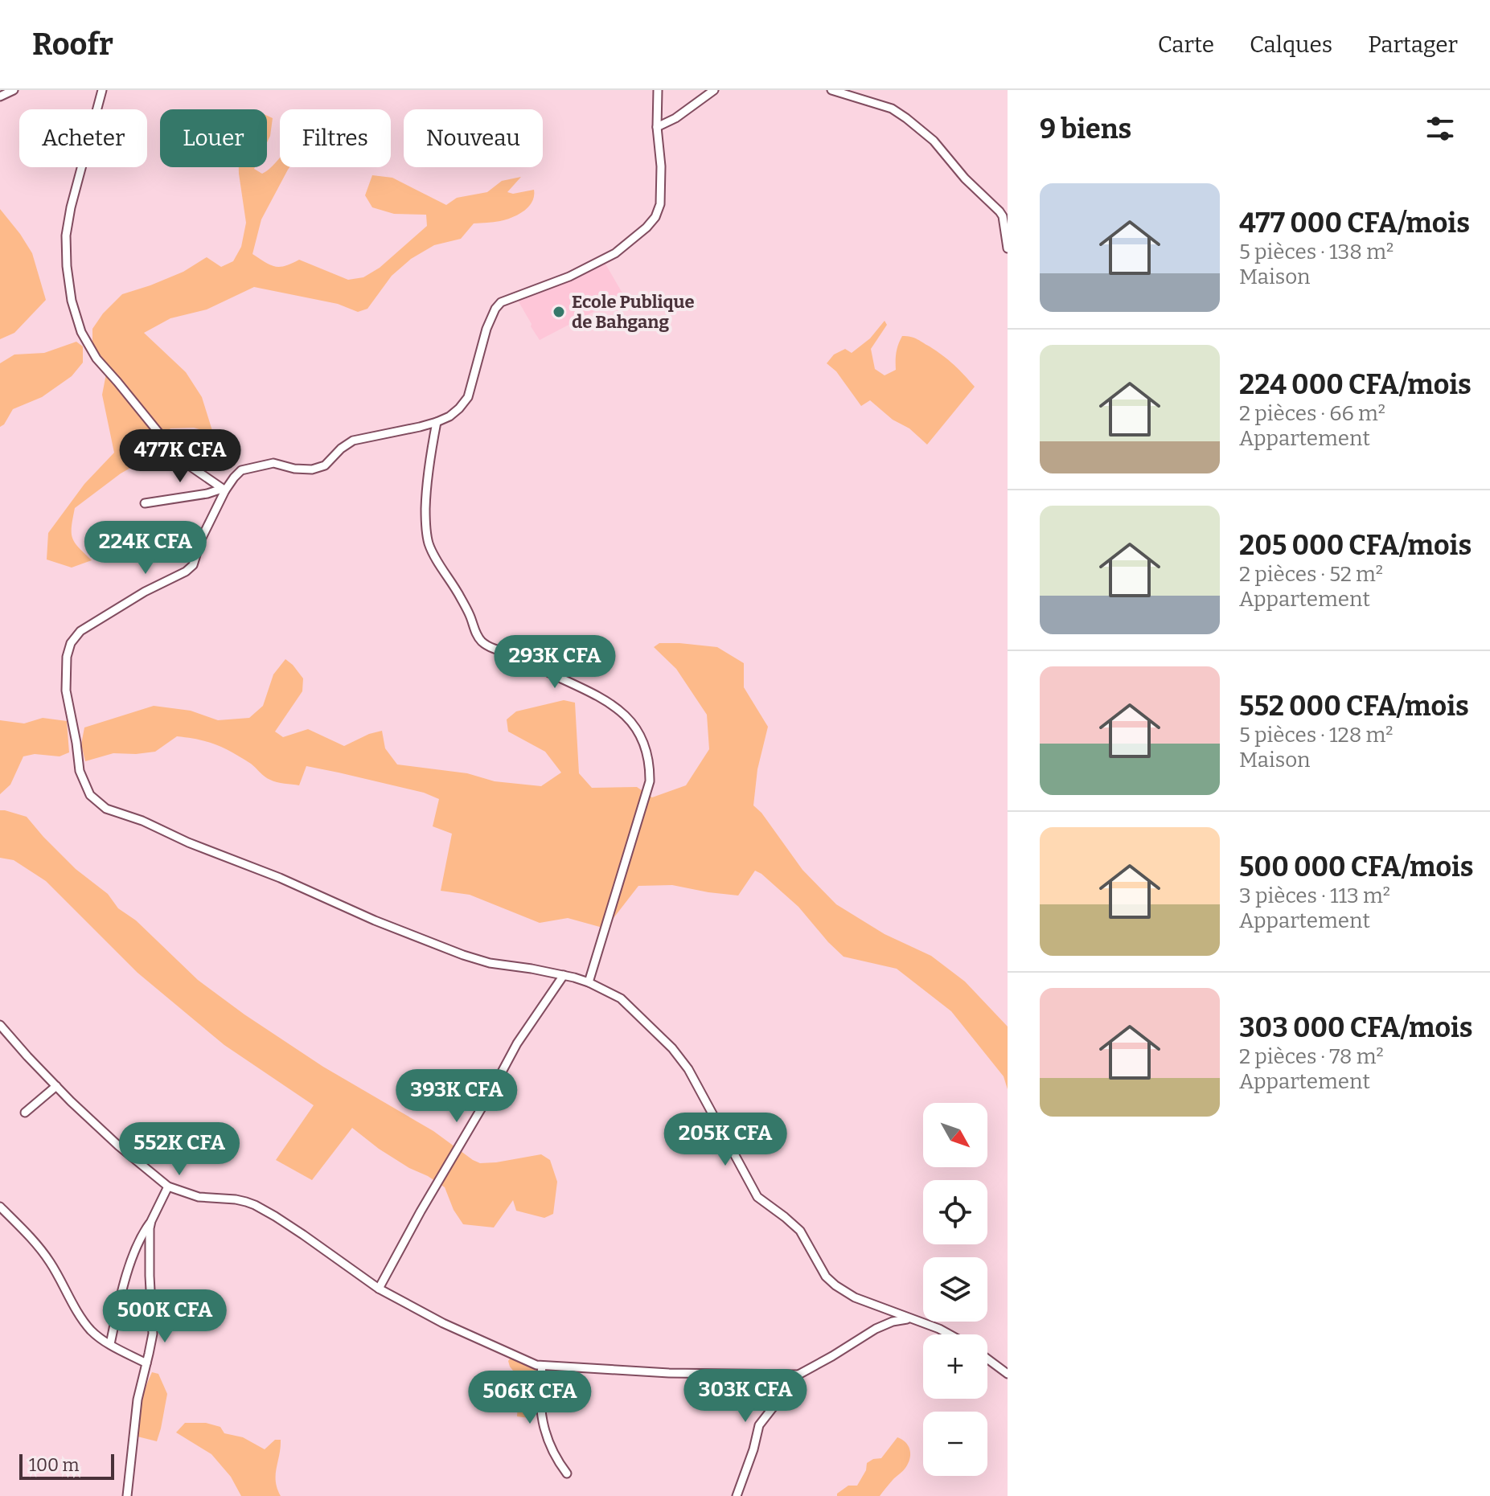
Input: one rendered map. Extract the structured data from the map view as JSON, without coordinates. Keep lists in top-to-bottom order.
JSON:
{
  "places": ["Ecole Publique de Bahgang"],
  "scale_bar": "100 m",
  "north": "bottom right",
  "page": {
    "header": "Roofr",
    "nav": ["Carte", "Calques", "Partager"],
    "heading": "9 biens",
    "chip": [
      "Acheter",
      "Louer",
      "Filtres",
      "Nouveau"
    ],
    "list": [
      {
        "name": "477 000 CFA/mois",
        "note": "5 pièces · 138 m² · Maison"
      },
      {
        "name": "224 000 CFA/mois",
        "note": "2 pièces · 66 m² · Appartement"
      },
      {
        "name": "205 000 CFA/mois",
        "note": "2 pièces · 52 m² · Appartement"
      },
      {
        "name": "552 000 CFA/mois",
        "note": "5 pièces · 128 m² · Maison"
      },
      {
        "name": "500 000 CFA/mois",
        "note": "3 pièces · 113 m² · Appartement"
      },
      {
        "name": "303 000 CFA/mois",
        "note": "2 pièces · 78 m² · Appartement"
      }
    ],
    "price": [
      "477K CFA",
      "224K CFA",
      "293K CFA",
      "393K CFA",
      "205K CFA",
      "552K CFA",
      "500K CFA",
      "303K CFA",
      "506K CFA"
    ],
    "map_buttons": ["+", "−"],
    "scale": "100 m"
  }
}
